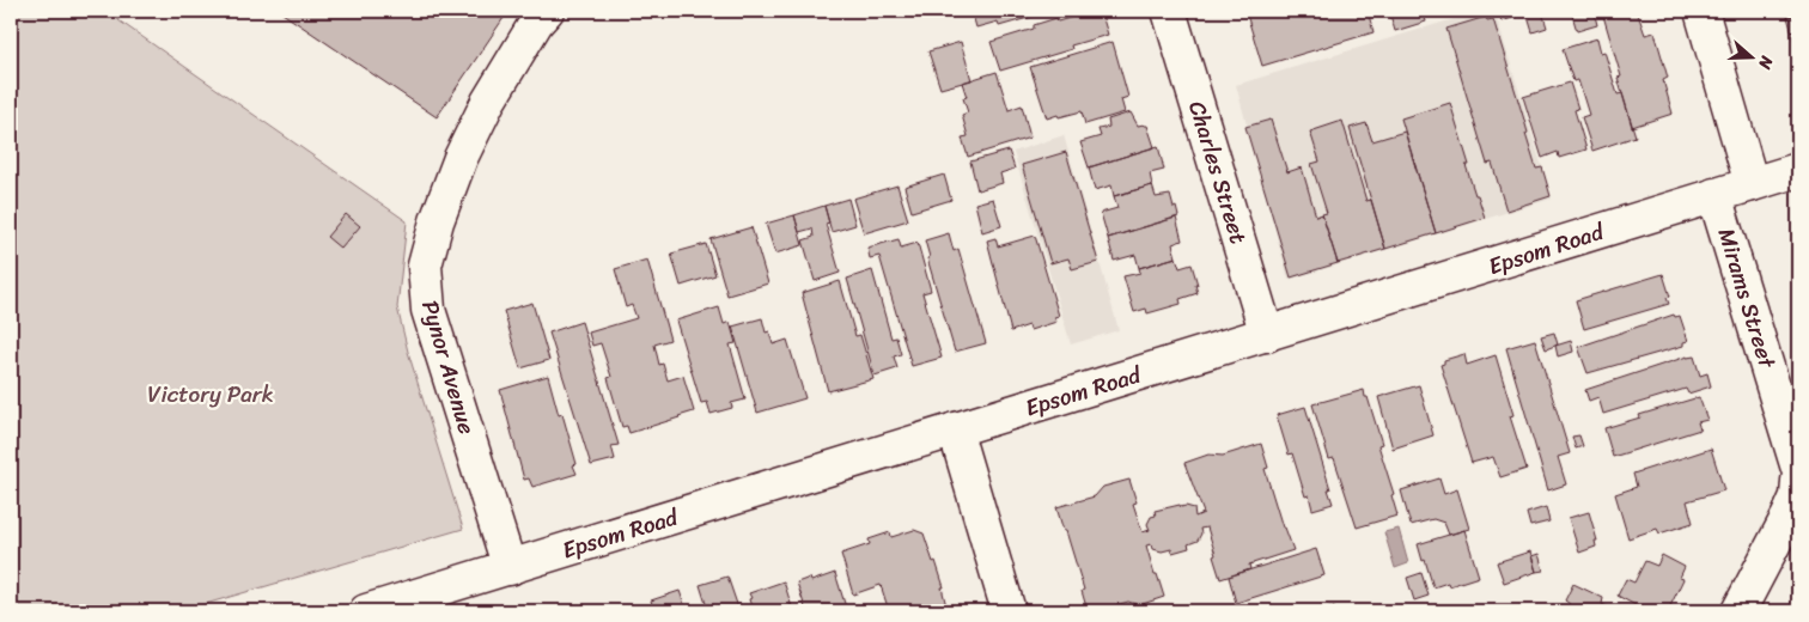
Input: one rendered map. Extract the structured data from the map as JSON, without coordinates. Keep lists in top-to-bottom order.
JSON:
{
  "streets": {
    "street": [
      "Charles Street",
      "Epsom Road",
      "Mirams Street",
      "Pynor Avenue"
    ]
  },
  "crossings": [
    ["Charles Street", "Epsom Road"],
    ["Epsom Road", "Mirams Street"],
    ["Epsom Road", "Pynor Avenue"]
  ],
  "parks": ["Victory Park"],
  "north": "right"
}
